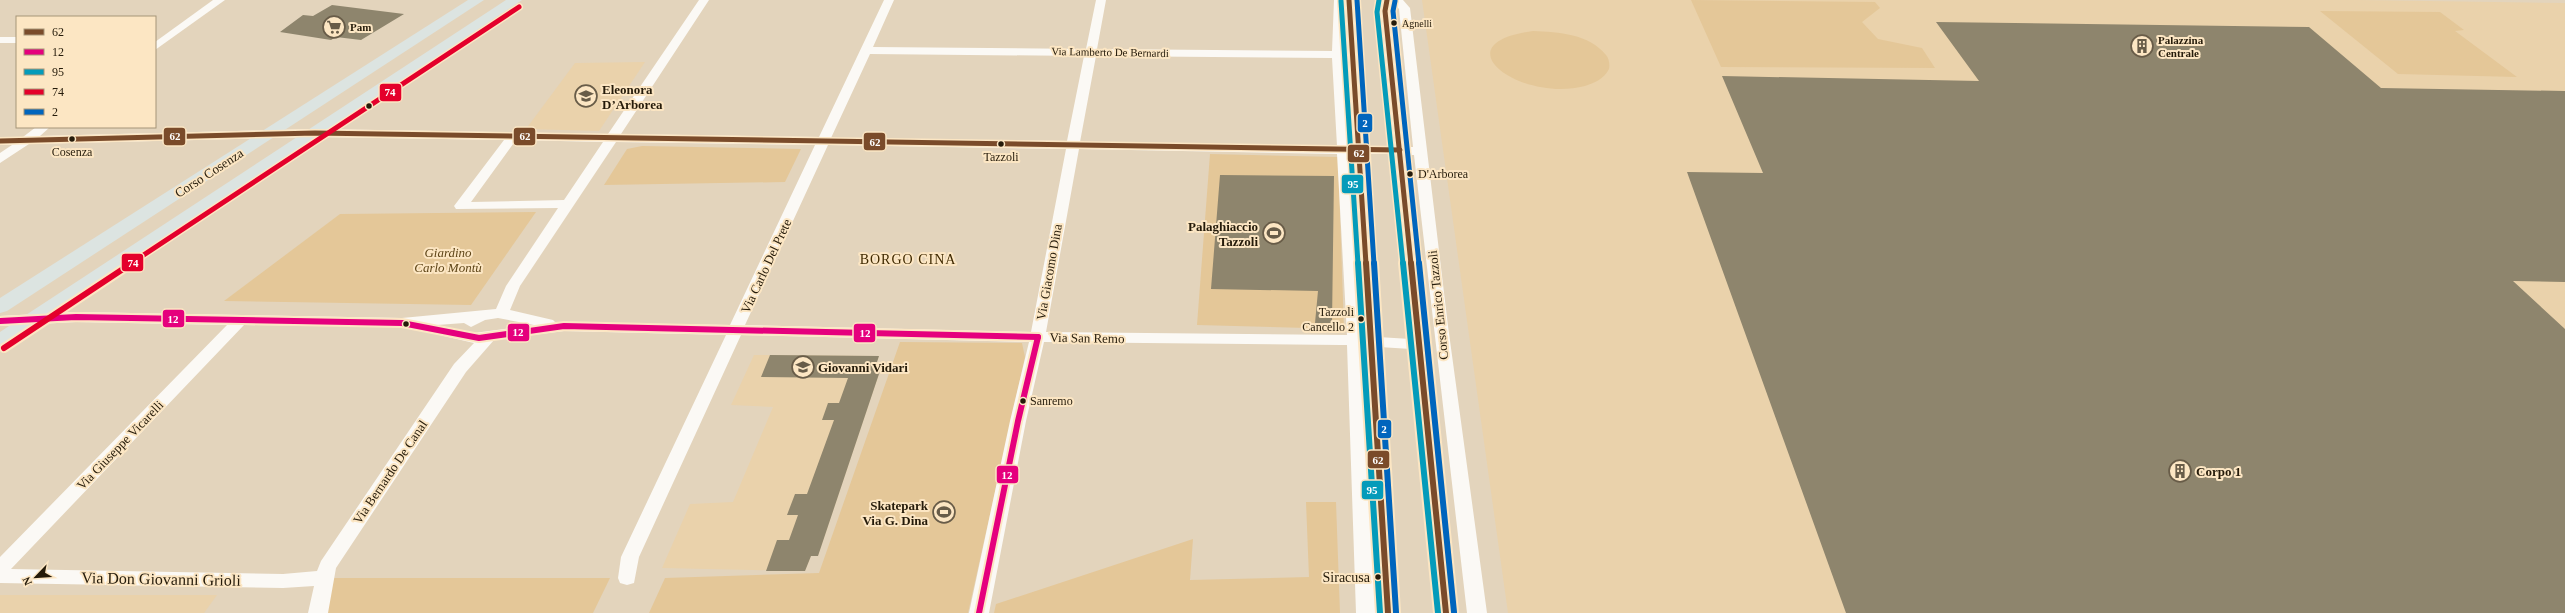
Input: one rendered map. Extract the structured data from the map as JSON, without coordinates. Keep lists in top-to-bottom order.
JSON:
{
  "streets": {
    "main road": ["Corso Cosenza"],
    "street": [
      "Via Lamberto De Bernardi",
      "Via Carlo Del Prete",
      "Via Giacomo Dina",
      "Corso Enrico Tazzoli",
      "Via San Remo",
      "Via Giuseppe Vicarelli",
      "Via Bernardo De Canal",
      "Via Don Giovanni Grioli"
    ]
  },
  "crossings": [
    ["Via Lamberto De Bernardi", "Via Carlo Del Prete"],
    ["Via Lamberto De Bernardi", "Via Giacomo Dina"],
    ["Via Carlo Del Prete", "Via San Remo"],
    ["Via Giacomo Dina", "Via San Remo"],
    ["Corso Enrico Tazzoli", "Via San Remo"],
    ["Via San Remo", "Via Bernardo De Canal"],
    ["Via Bernardo De Canal", "Via Don Giovanni Grioli"]
  ],
  "districts": ["BORGO CINA"],
  "parks": ["Giardino Carlo Montù"],
  "places": {
    "other": [
      "Agnelli",
      "Cosenza",
      "Tazzoli",
      "D'Arborea",
      "Tazzoli Cancello 2",
      "Sanremo",
      "Siracusa"
    ],
    "supermarket": ["Pam"],
    "building": ["Palazzina Centrale", "Corpo 1"],
    "school or university": ["Eleonora D’Arborea", "Giovanni Vidari"],
    "sports": ["Palaghiaccio Tazzoli", "Skatepark Via G. Dina"]
  },
  "lines": [
    "transit line 62",
    "transit line 95",
    "transit line 2",
    "transit line 74",
    "transit line 12"
  ],
  "legend": [
    "62",
    "12",
    "95",
    "74",
    "2"
  ],
  "north": "bottom left"
}
